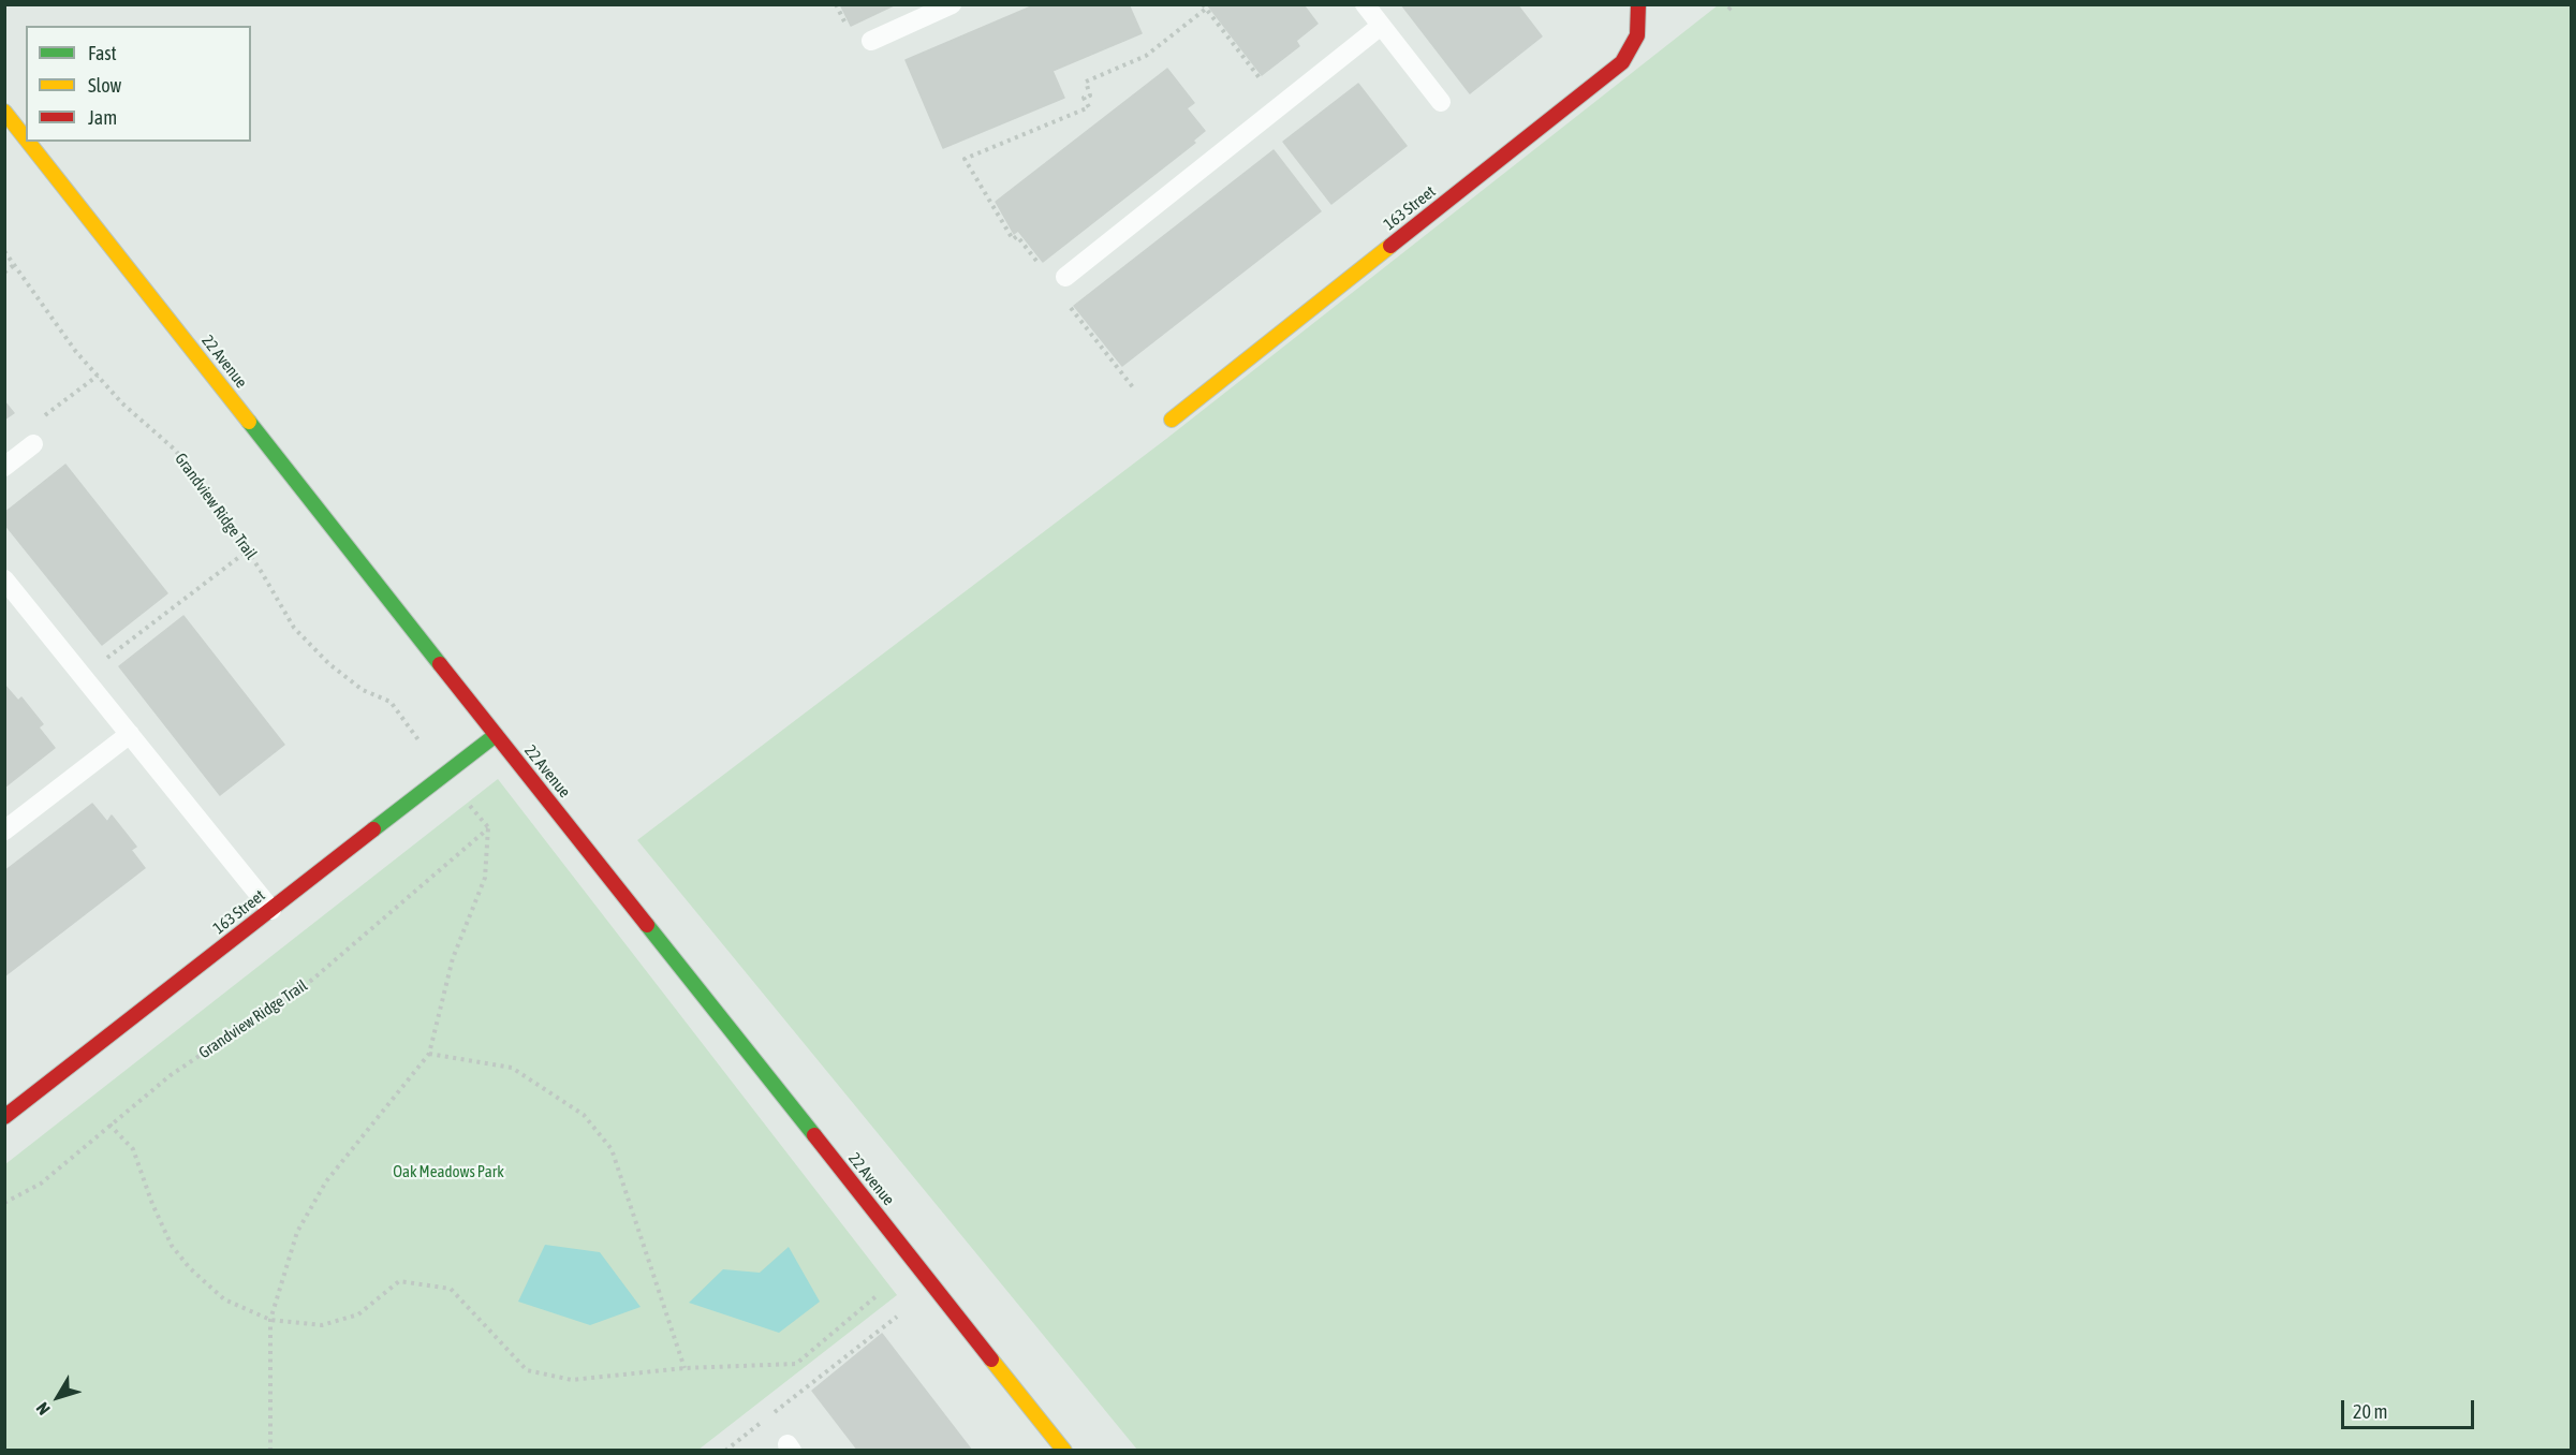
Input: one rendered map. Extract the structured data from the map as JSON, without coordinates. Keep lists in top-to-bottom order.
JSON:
{
  "streets": {
    "street": ["163 Street", "22 Avenue"],
    "path": ["Grandview Ridge Trail"]
  },
  "crossings": [
    ["163 Street", "22 Avenue"]
  ],
  "parks": ["Oak Meadows Park"],
  "legend": ["Fast", "Slow", "Jam"],
  "scale_bar": "20 m",
  "north": "bottom left"
}
